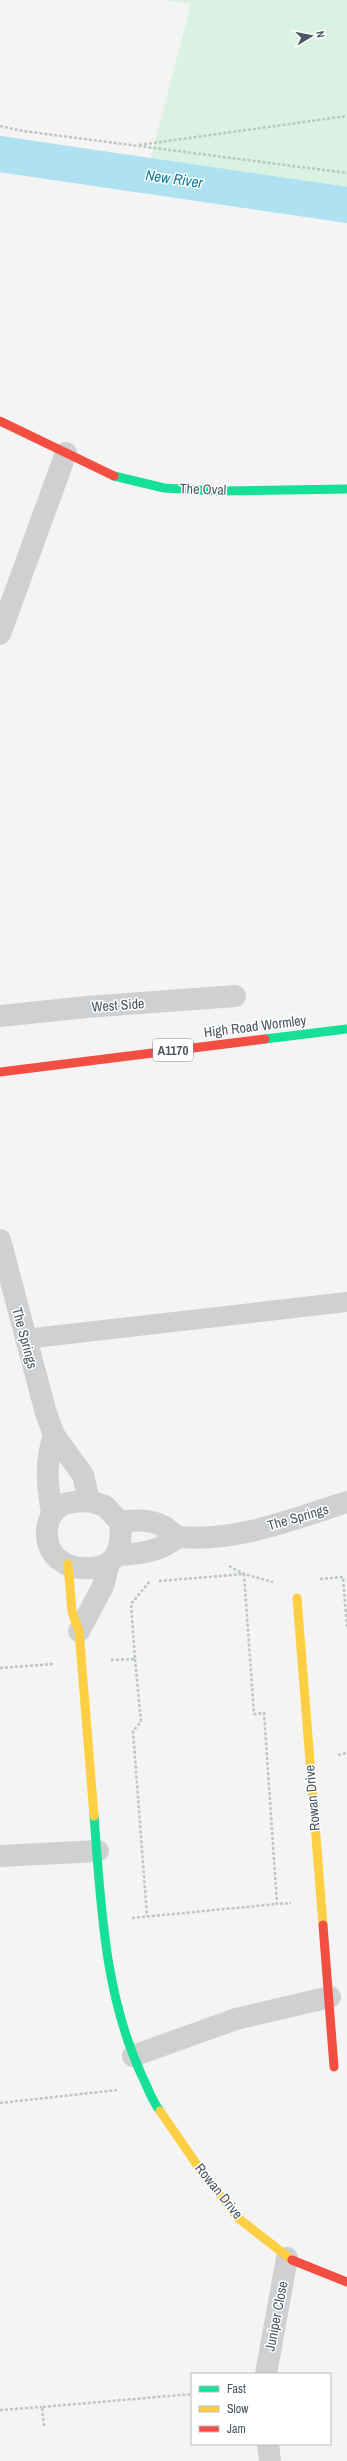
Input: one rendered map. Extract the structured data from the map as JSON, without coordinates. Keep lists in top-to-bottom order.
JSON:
{
  "streets": {
    "street": [
      "The Oval",
      "West Side",
      "High Road Wormley",
      "A1170",
      "The Springs",
      "Rowan Drive",
      "Juniper Close"
    ]
  },
  "crossings": [
    ["The Springs", "Rowan Drive"],
    ["Rowan Drive", "Juniper Close"]
  ],
  "water": ["New River"],
  "legend": ["Fast", "Slow", "Jam"],
  "north": "right"
}
